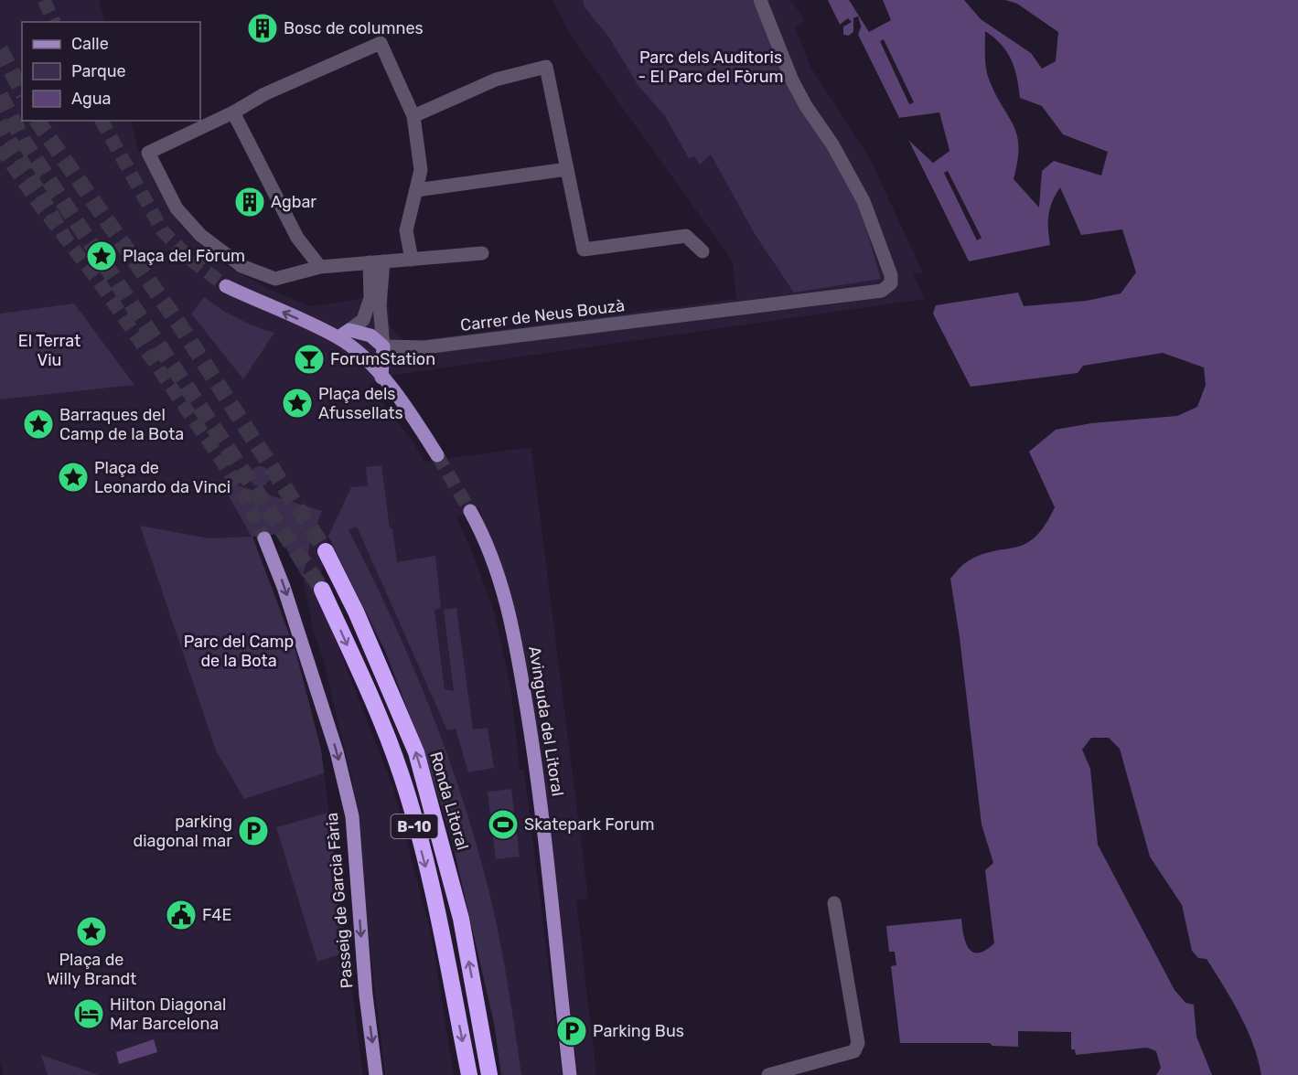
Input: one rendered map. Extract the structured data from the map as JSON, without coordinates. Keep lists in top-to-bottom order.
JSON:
{
  "streets": {
    "highway": ["Ronda Litoral", "B-10"],
    "main road": ["Avinguda del Litoral", "Passeig de Garcia Fària"],
    "street": ["Carrer de Neus Bouzà"]
  },
  "one_way": ["Passeig de Garcia Fària"],
  "parks": ["Parc dels Auditoris - El Parc del Fòrum", "El Terrat Viu", "Parc del Camp de la Bota"],
  "places": {
    "building": ["Bosc de columnes", "Agbar"],
    "place": [
      "Plaça del Fòrum",
      "Plaça dels Afussellats",
      "Barraques del Camp de la Bota",
      "Plaça de Leonardo da Vinci",
      "Plaça de Willy Brandt"
    ],
    "bar": ["ForumStation"],
    "sports": ["Skatepark Forum"],
    "parking": ["parking diagonal mar", "Parking Bus"],
    "public building": ["F4E"],
    "hotel": ["Hilton Diagonal Mar Barcelona"]
  },
  "legend": ["Calle", "Parque", "Agua"]
}
